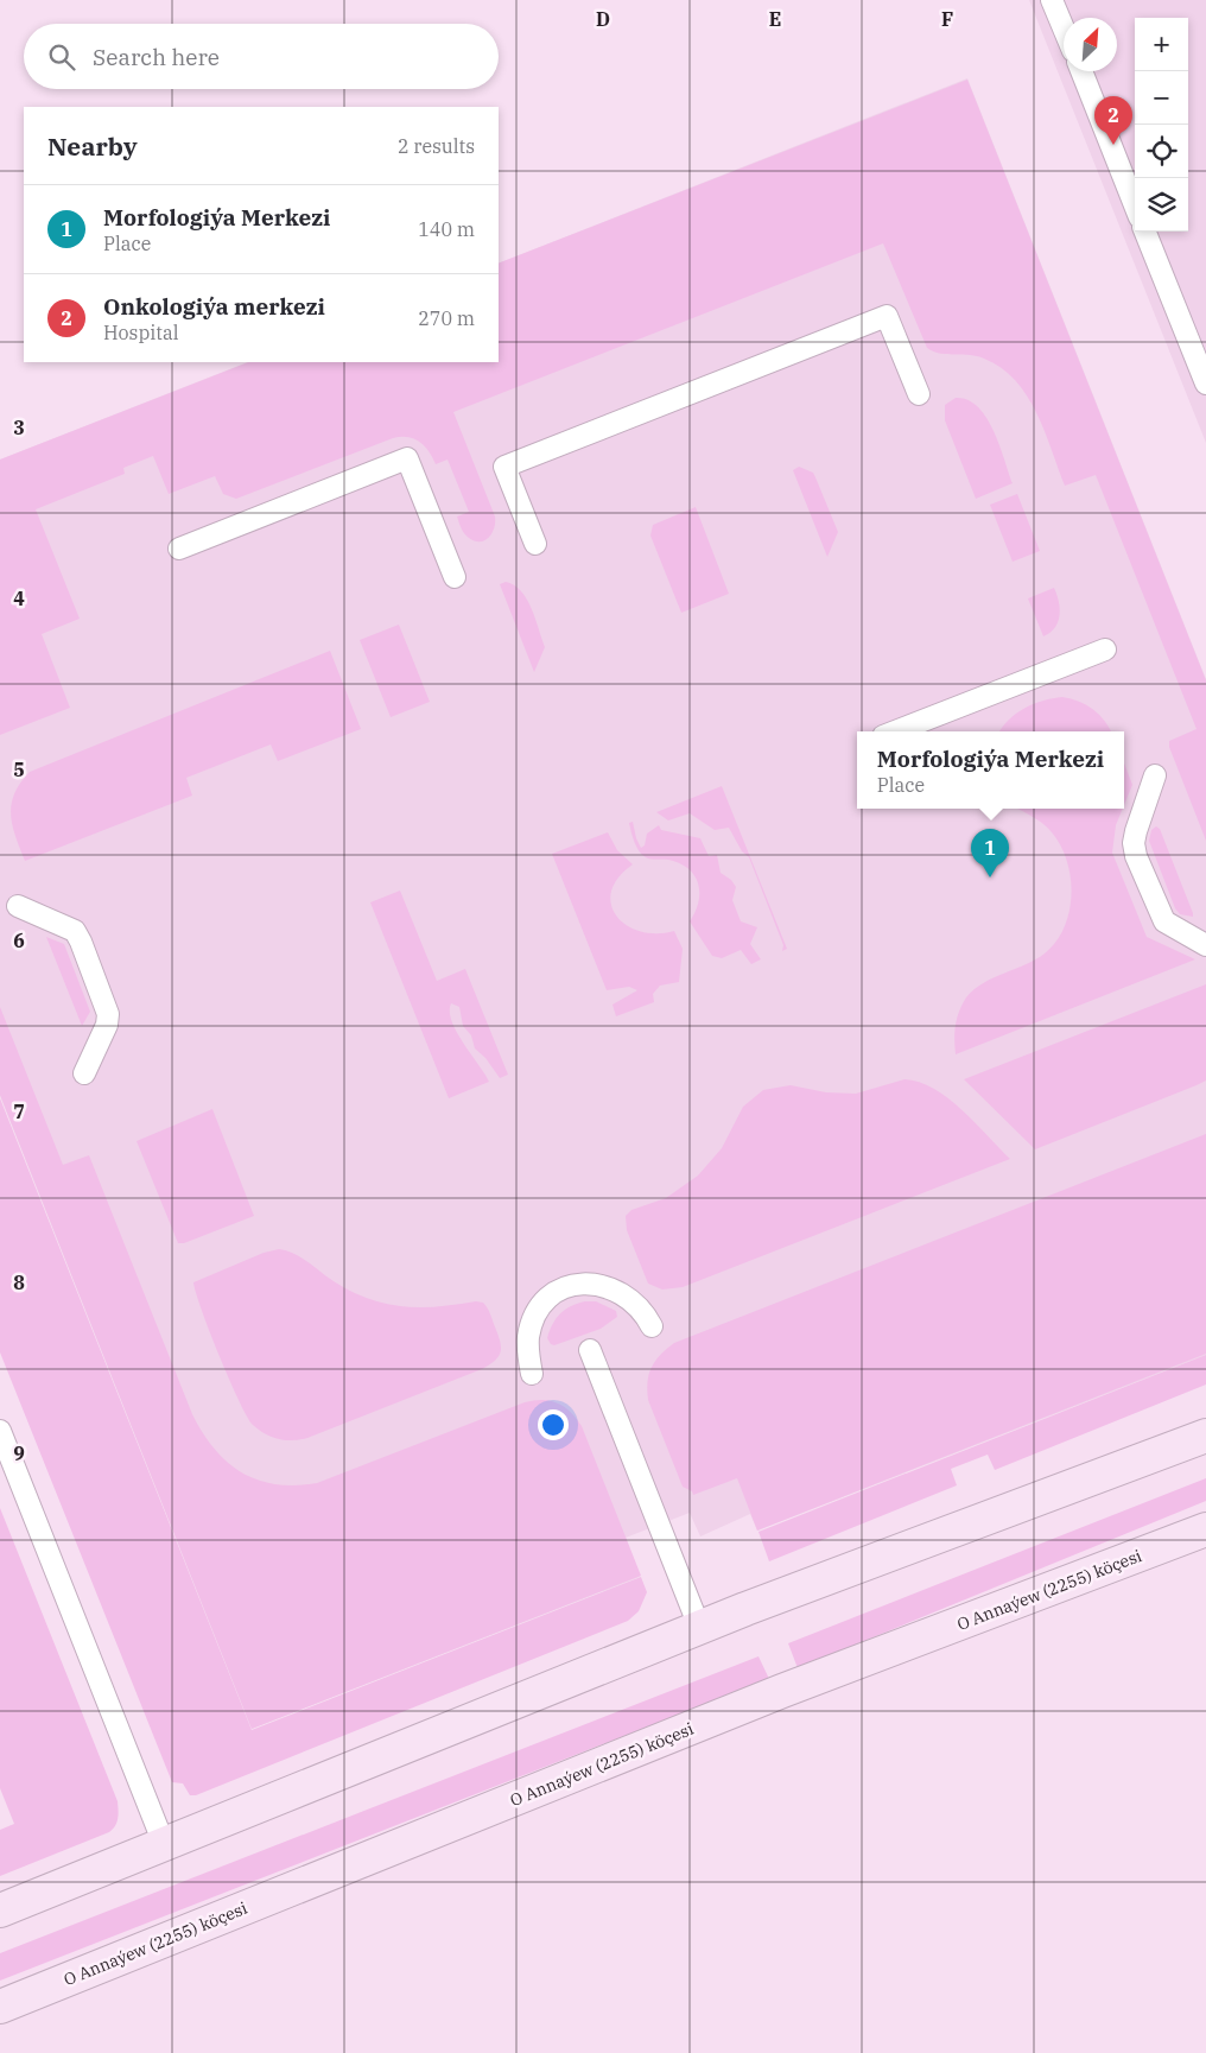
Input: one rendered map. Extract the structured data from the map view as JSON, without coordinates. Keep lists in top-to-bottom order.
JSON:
{
  "streets": {
    "main road": ["O Annaýew (2255) köçesi"]
  },
  "north": "top right",
  "page": {
    "map_buttons": ["+", "−"],
    "search": "Search here",
    "pins": ["2", "1"],
    "heading": ["Nearby", "2 results"],
    "list": [
      {
        "mark": "1",
        "name": "Morfologiýa Merkezi",
        "note": "Place",
        "value": "140 m"
      },
      {
        "mark": "2",
        "name": "Onkologiýa merkezi",
        "note": "Hospital",
        "value": "270 m"
      }
    ],
    "popup": ["Morfologiýa Merkezi", "Place"]
  },
  "grid": {
    "columns": ["D", "E", "F"],
    "rows": [
      "3",
      "4",
      "5",
      "6",
      "7",
      "8",
      "9"
    ]
  }
}
